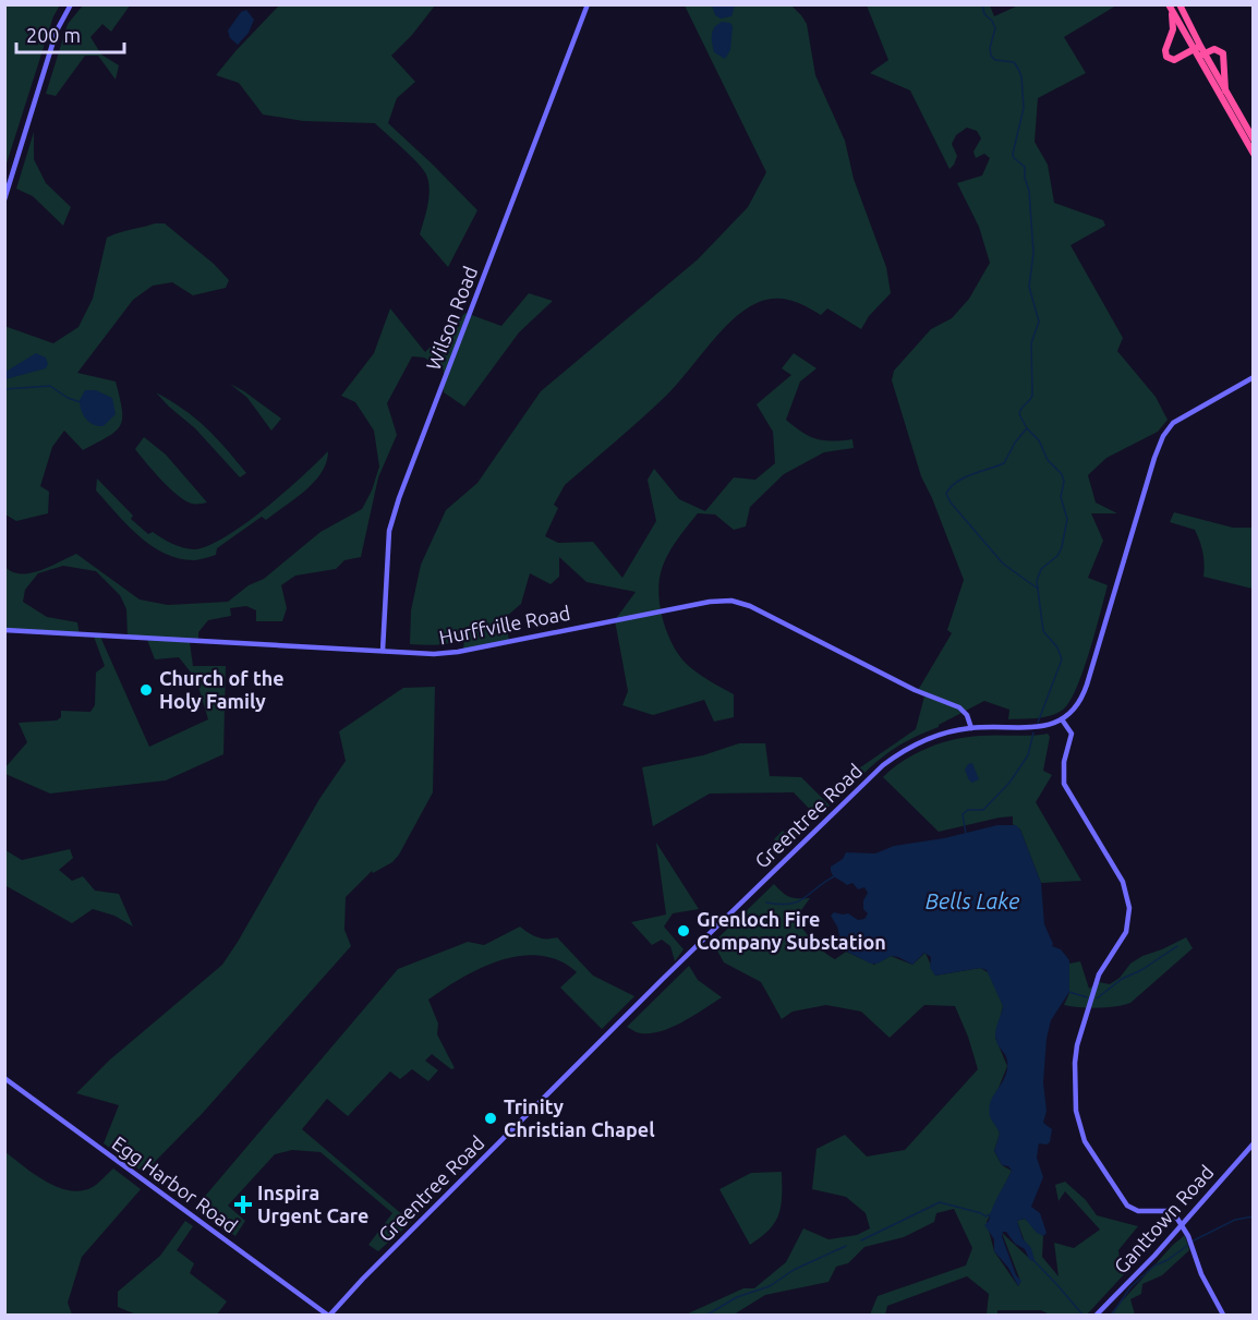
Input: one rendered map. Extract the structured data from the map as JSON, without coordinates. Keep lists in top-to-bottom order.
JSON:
{
  "streets": {
    "street": [
      "Wilson Road",
      "Hurffville Road",
      "Greentree Road",
      "Egg Harbor Road",
      "Ganttown Road"
    ]
  },
  "crossings": [
    ["Wilson Road", "Hurffville Road"],
    ["Hurffville Road", "Greentree Road"],
    ["Greentree Road", "Egg Harbor Road"]
  ],
  "water": ["Bells Lake"],
  "places": {
    "other": ["Church of the Holy Family", "Grenloch Fire Company Substation", "Trinity Christian Chapel"],
    "health": ["Inspira Urgent Care"]
  },
  "scale_bar": "200 m"
}
